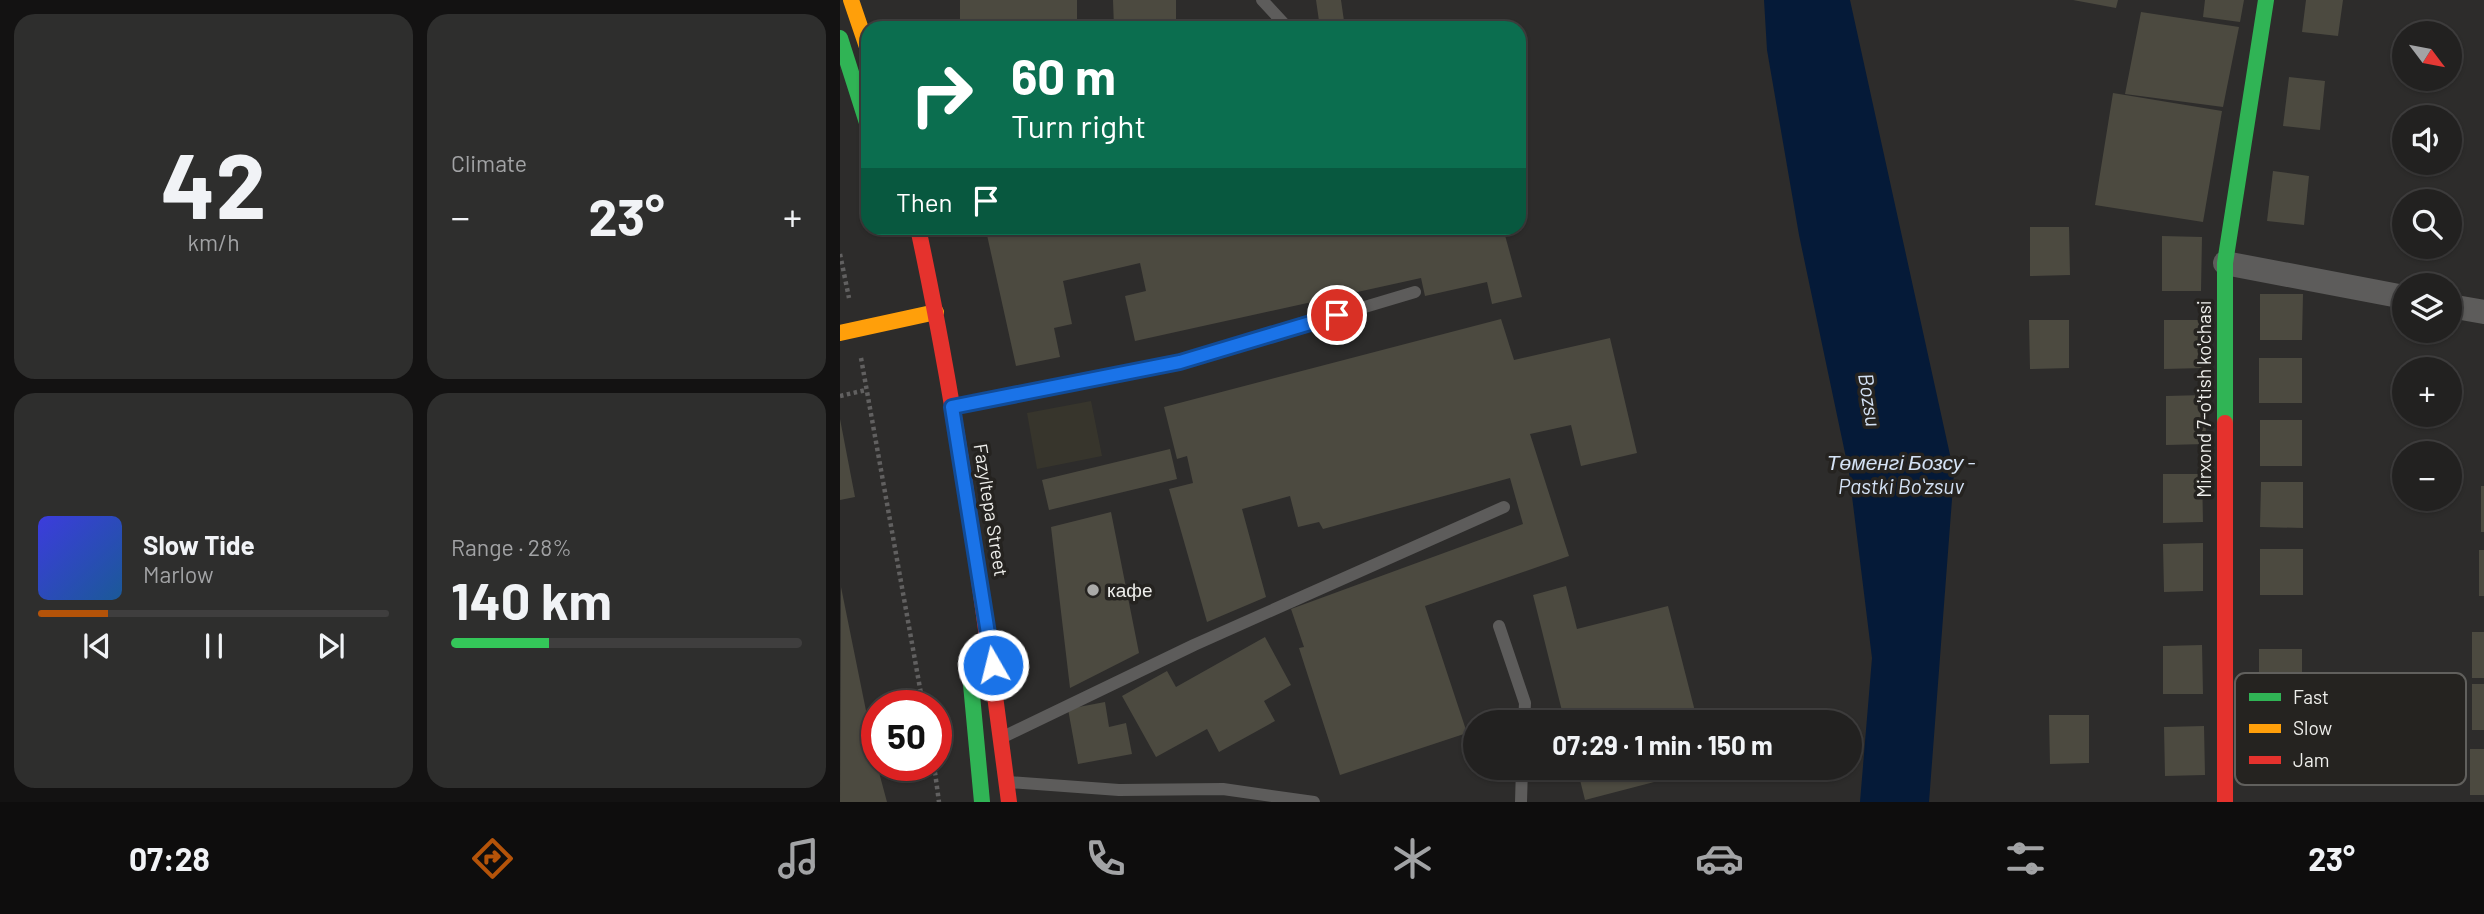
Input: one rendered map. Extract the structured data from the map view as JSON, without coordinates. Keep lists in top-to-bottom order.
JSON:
{
  "streets": {
    "main road": ["Mirxond 7-o'tish ko'chasi", "Fazyltepa Street"]
  },
  "water": ["Bozsu", "Төменгі Бозсу - Pastki Boʻzsuv"],
  "places": ["кафе"],
  "legend": ["Fast", "Slow", "Jam"],
  "north": "bottom right",
  "page": {
    "tile": [
      ["42", "km/h"],
      "Climate",
      ["Range · 28%", "140 km"]
    ],
    "map_buttons": ["+", "−"],
    "turn": ["60 m", "Turn right"],
    "then": "Then",
    "heat": ["−", "23°", "+"],
    "song": ["Slow Tide", "Marlow"],
    "limit": "50",
    "trip": "07:29 · 1 min · 150 m",
    "tabs": ["07:28", "23°"]
  }
}
